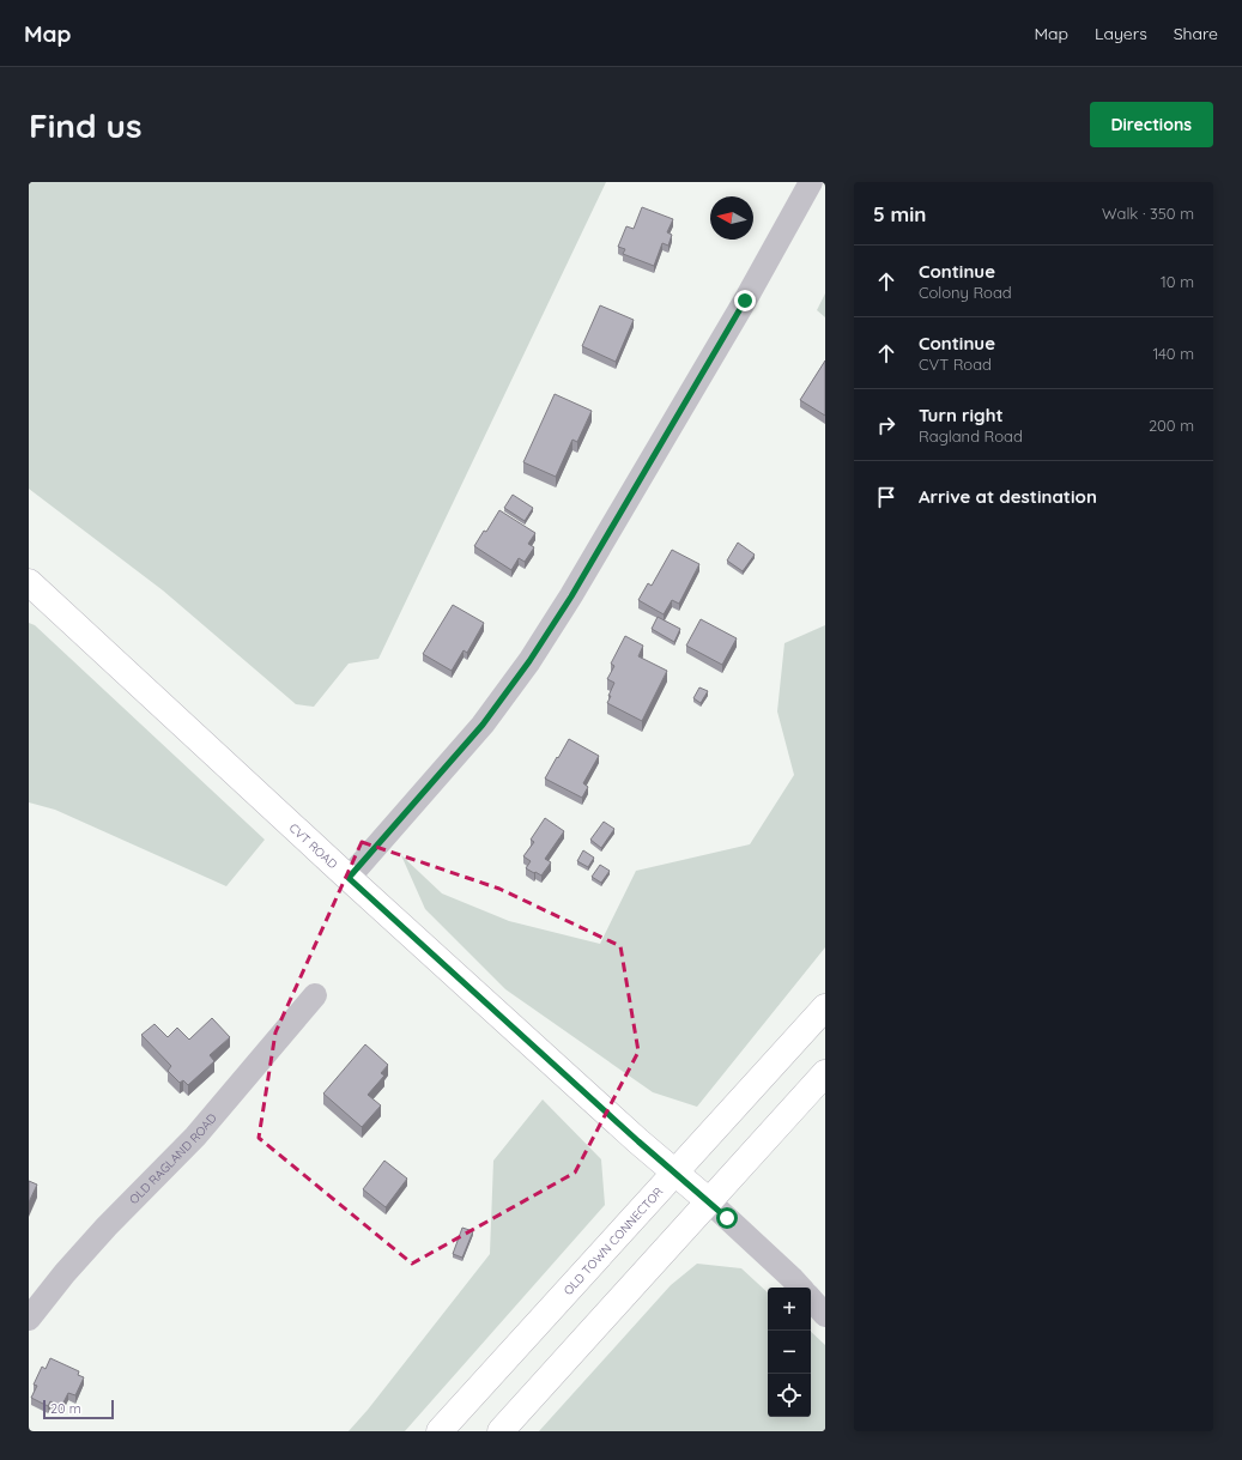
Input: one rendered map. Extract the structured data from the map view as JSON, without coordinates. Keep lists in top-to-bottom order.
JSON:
{
  "streets": {
    "main road": ["CVT ROAD", "OLD TOWN CONNECTOR"],
    "street": ["OLD RAGLAND ROAD"]
  },
  "crossings": [
    ["CVT ROAD", "OLD TOWN CONNECTOR"]
  ],
  "scale_bar": "20 m",
  "north": "left",
  "page": {
    "header": "Map",
    "nav": ["Map", "Layers", "Share"],
    "buttons": "Directions",
    "title": "Find us",
    "heading": ["5 min", "Walk · 350 m"],
    "list": [
      ["Continue", "Colony Road", "10 m"],
      ["Continue", "CVT Road", "140 m"],
      ["Turn right", "Ragland Road", "200 m"],
      "Arrive at destination"
    ],
    "map_buttons": ["+", "−"],
    "scale": "20 m"
  }
}
